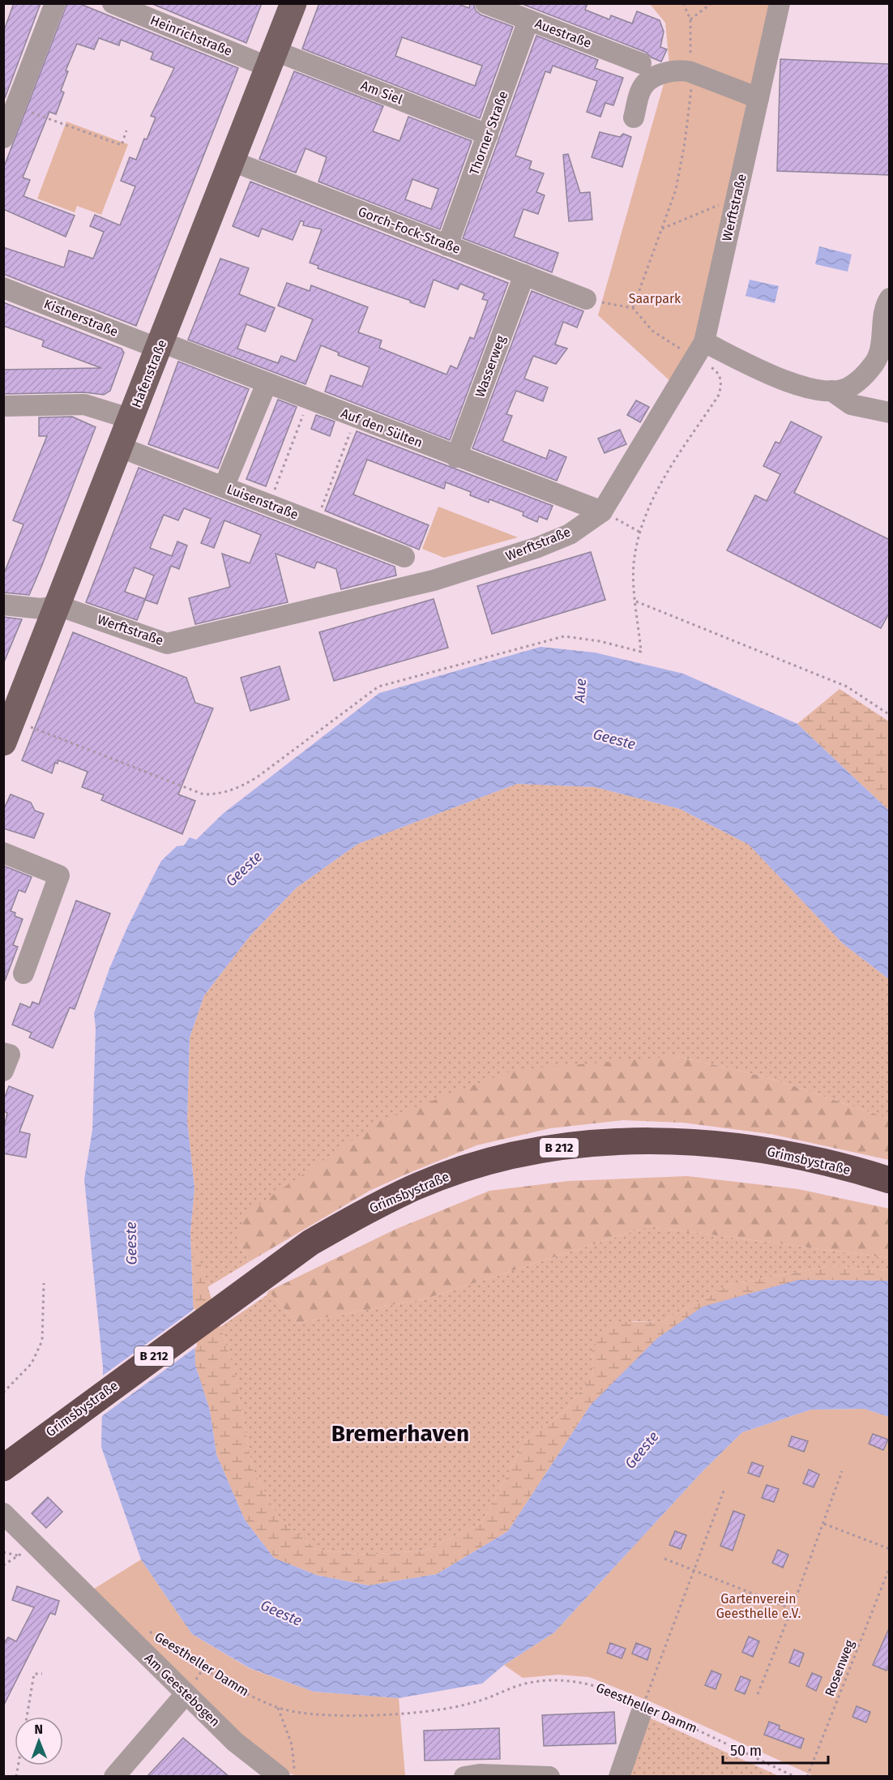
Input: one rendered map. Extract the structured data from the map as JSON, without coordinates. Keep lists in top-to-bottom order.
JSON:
{
  "streets": {
    "highway": ["B 212", "Grimsbystraße"],
    "main road": ["Hafenstraße"],
    "street": [
      "Auestraße",
      "Heinrichstraße",
      "Am Siel",
      "Thorner Straße",
      "Werftstraße",
      "Gorch-Fock-Straße",
      "Kistnerstraße",
      "Wasserweg",
      "Auf den Sülten",
      "Luisenstraße",
      "Am Geestebogen"
    ],
    "path": ["Geestheller Damm", "Rosenweg"]
  },
  "crossings": [
    ["Auestraße", "Thorner Straße"],
    ["Heinrichstraße", "Am Siel"],
    ["Heinrichstraße", "Hafenstraße"],
    ["Am Siel", "Thorner Straße"],
    ["Am Siel", "Hafenstraße"],
    ["Thorner Straße", "Gorch-Fock-Straße"],
    ["Werftstraße", "Hafenstraße"],
    ["Werftstraße", "Auf den Sülten"],
    ["Gorch-Fock-Straße", "Wasserweg"],
    ["Gorch-Fock-Straße", "Hafenstraße"],
    ["Kistnerstraße", "Hafenstraße"],
    ["Kistnerstraße", "Auf den Sülten"],
    ["Wasserweg", "Auf den Sülten"],
    ["Hafenstraße", "Auf den Sülten"],
    ["Hafenstraße", "Luisenstraße"]
  ],
  "districts": ["Bremerhaven"],
  "water": ["Aue", "Geeste"],
  "parks": ["Saarpark", "Gartenverein Geesthelle e.V."],
  "scale_bar": "50 m",
  "north": "top"
}
